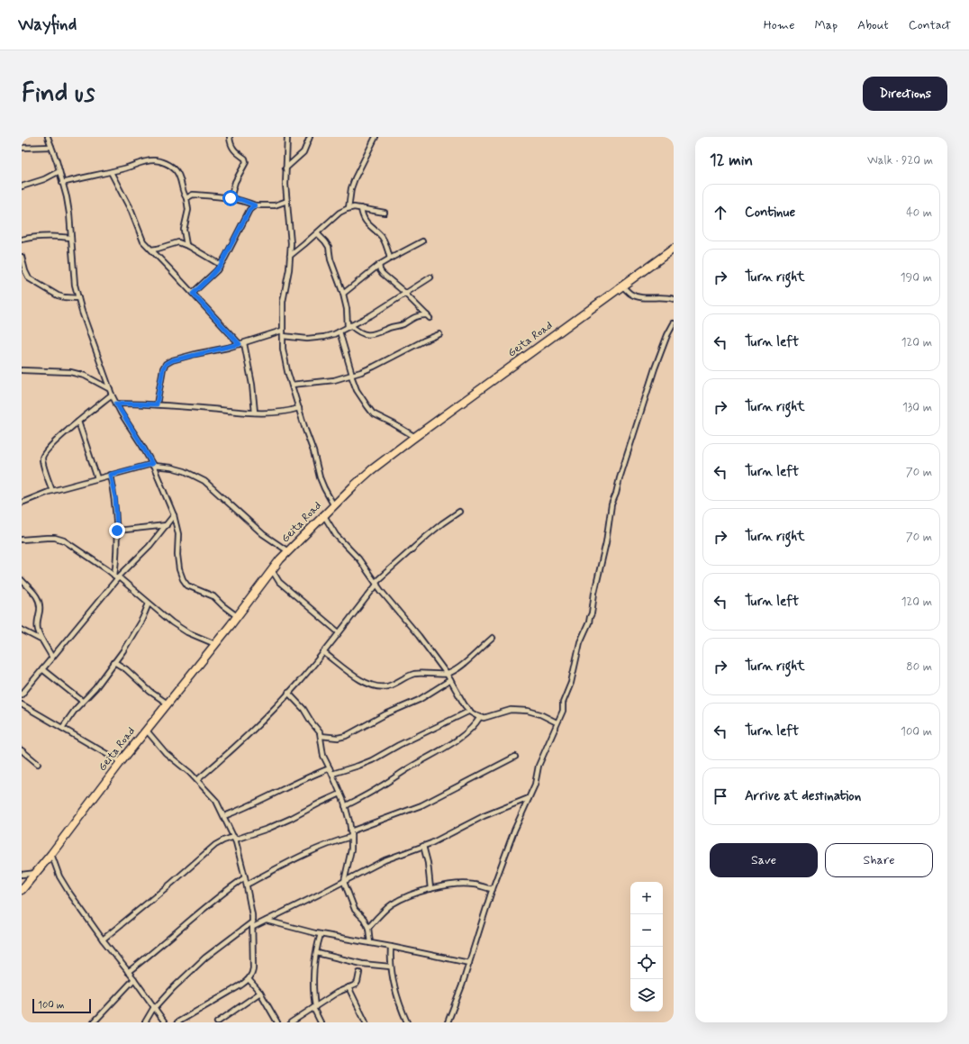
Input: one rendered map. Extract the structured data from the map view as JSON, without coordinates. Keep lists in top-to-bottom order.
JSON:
{
  "streets": {
    "highway": ["Geita Road"]
  },
  "scale_bar": "100 m",
  "page": {
    "header": "Wayfind",
    "nav": [
      "Home",
      "Map",
      "About",
      "Contact"
    ],
    "buttons": [
      "Directions",
      ["Save", "Share"]
    ],
    "title": "Find us",
    "heading": ["12 min", "Walk · 920 m"],
    "list": [
      ["Continue", "40 m"],
      ["Turn right", "190 m"],
      ["Turn left", "120 m"],
      ["Turn right", "130 m"],
      ["Turn left", "70 m"],
      ["Turn right", "70 m"],
      ["Turn left", "120 m"],
      ["Turn right", "80 m"],
      ["Turn left", "100 m"],
      "Arrive at destination"
    ],
    "map_buttons": ["+", "−"],
    "scale": "100 m"
  }
}
